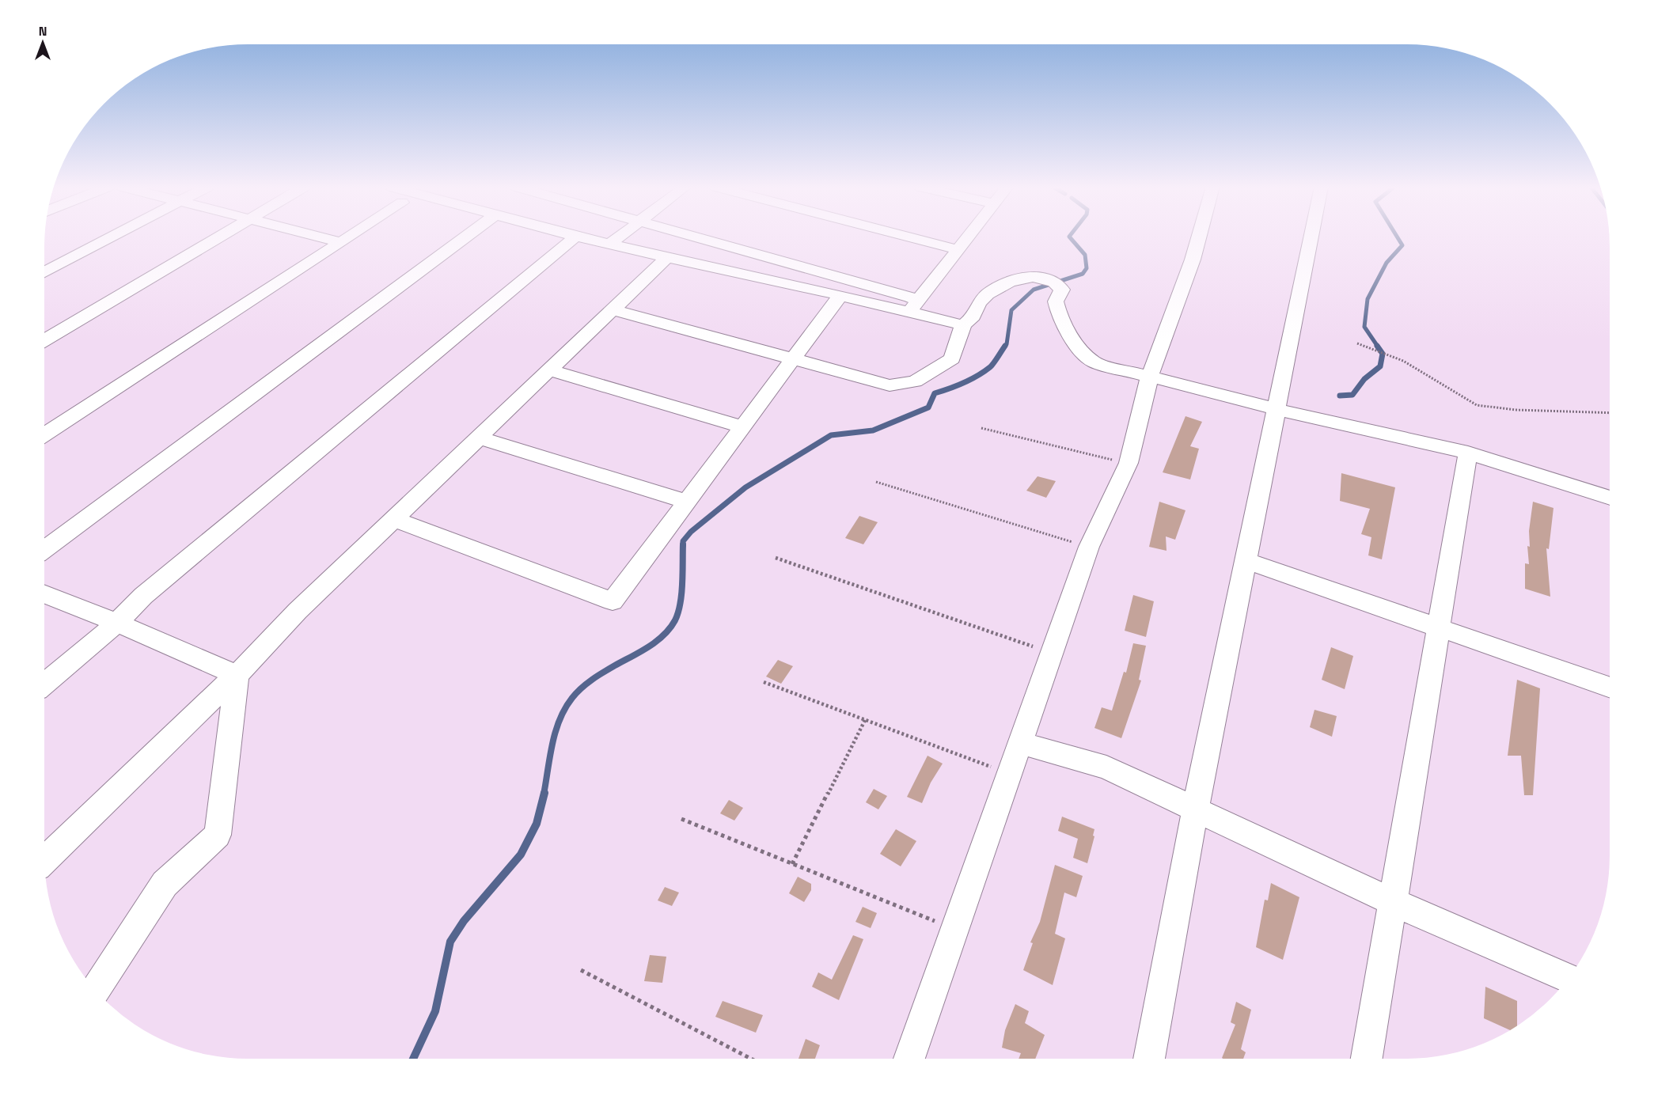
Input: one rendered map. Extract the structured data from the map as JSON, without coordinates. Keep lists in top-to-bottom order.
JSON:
{
  "north": "top"
}
